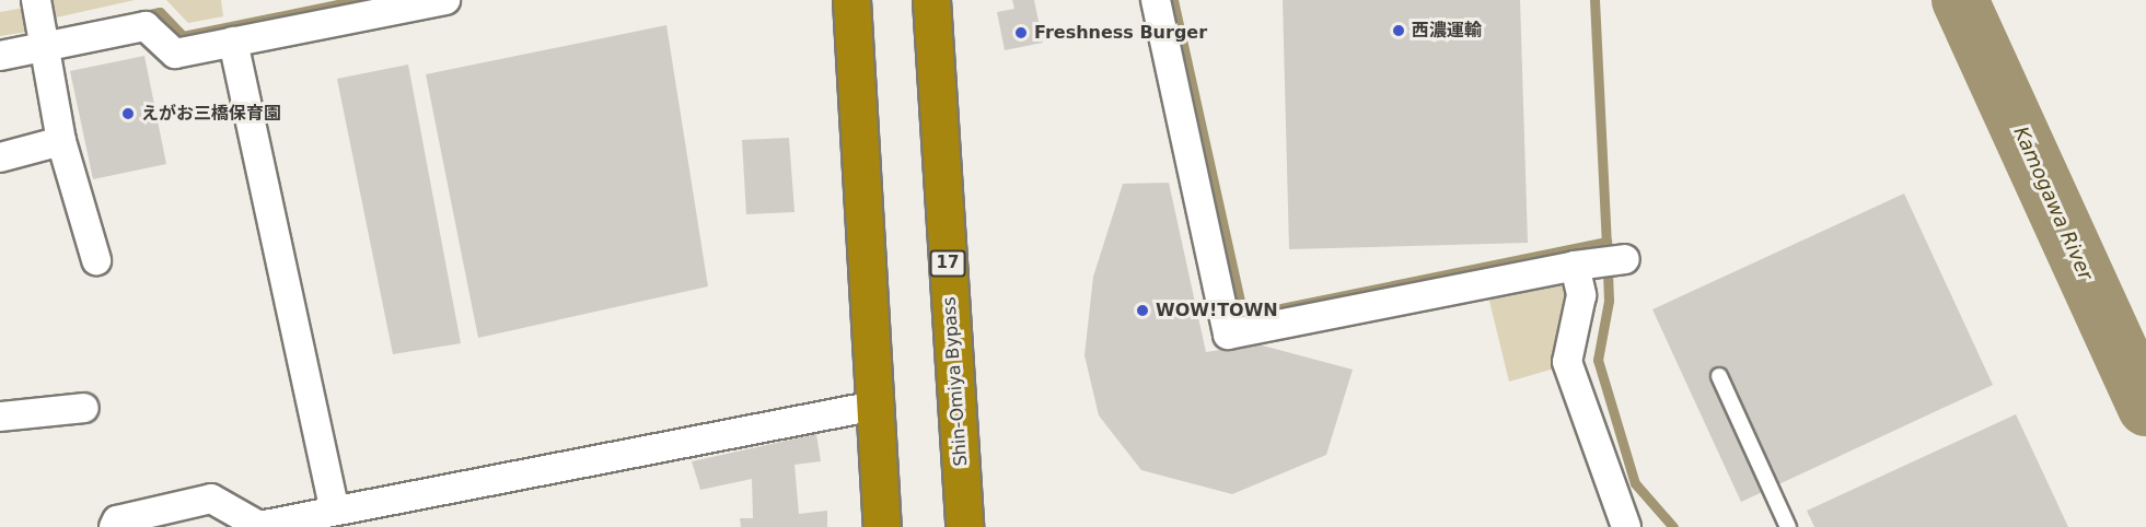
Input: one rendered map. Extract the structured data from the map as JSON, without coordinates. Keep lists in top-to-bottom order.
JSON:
{
  "streets": {
    "highway": ["17", "Shin-Omiya Bypass"]
  },
  "water": ["Kamogawa River"],
  "places": [
    "西濃運輸",
    "Freshness Burger",
    "えがお三橋保育園",
    "WOW!TOWN"
  ]
}
